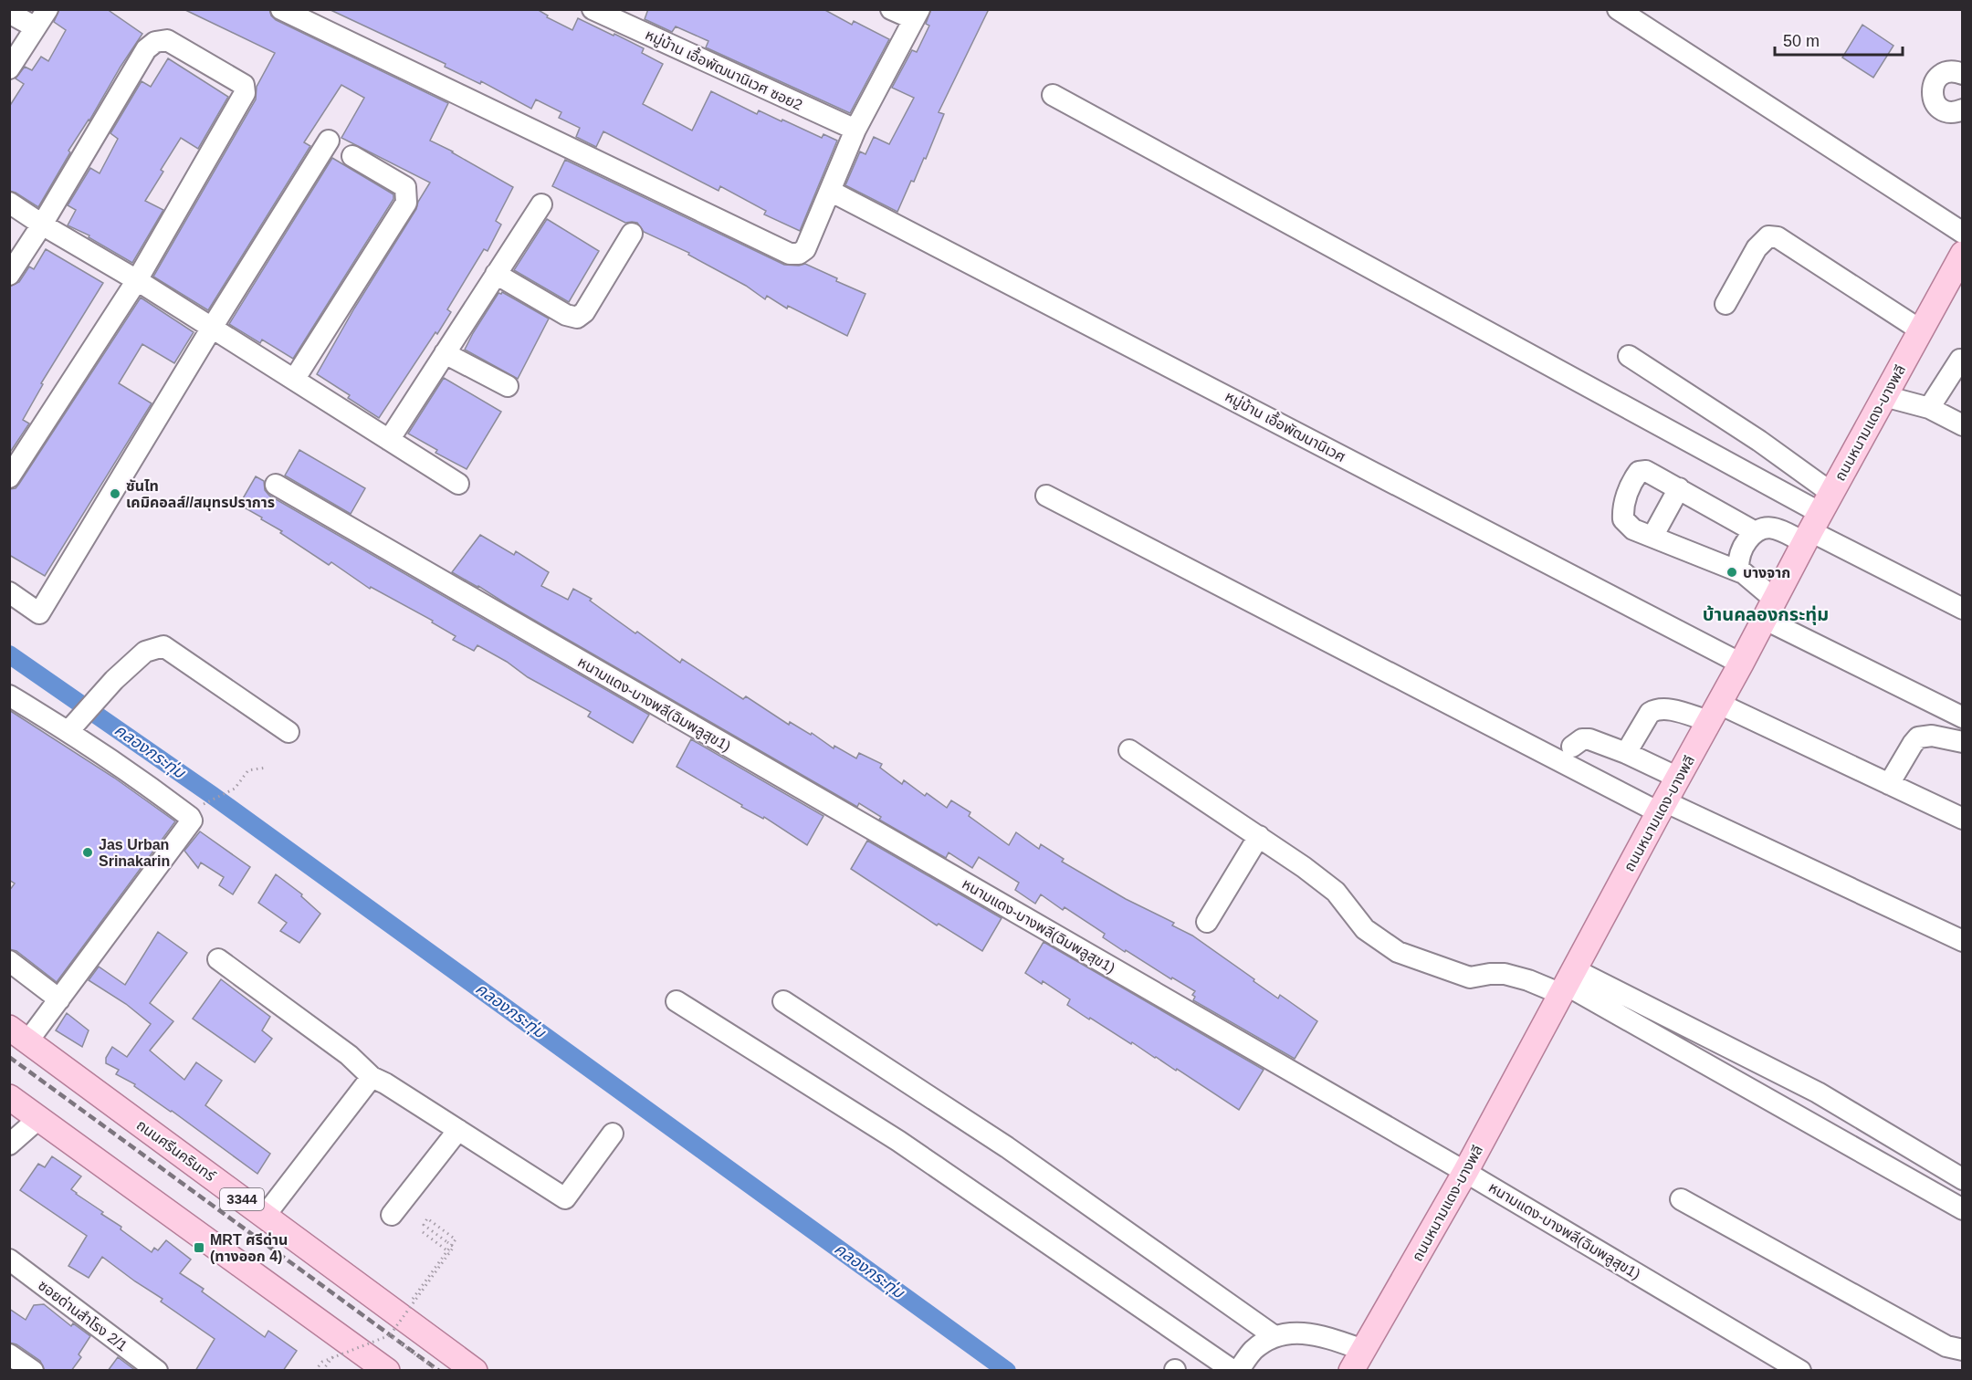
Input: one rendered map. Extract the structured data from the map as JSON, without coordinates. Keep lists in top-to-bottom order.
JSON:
{
  "streets": {
    "main road": ["ถนนหนามแดง-บางพลี", "ถนนศรีนครินทร์", "3344"],
    "street": [
      "หมู่บ้าน เอื้อพัฒนานิเวศ ซอย2",
      "หมู่บ้าน เอื้อพัฒนานิเวศ",
      "หนามแดง-บางพลี(ฉิมพลูสุข1)",
      "ซอยด่านสำโรง 2/1"
    ]
  },
  "crossings": [
    ["ถนนหนามแดง-บางพลี", "หมู่บ้าน เอื้อพัฒนานิเวศ"],
    ["ถนนหนามแดง-บางพลี", "หนามแดง-บางพลี(ฉิมพลูสุข1)"]
  ],
  "districts": ["บ้านคลองกระทุ่ม"],
  "water": ["คลองกระทุ่ม"],
  "places": {
    "other": ["ซันไท เคมิคอลส์//สมุทรปราการ", "บางจาก", "Jas Urban Srinakarin"],
    "transit": ["MRT ศรีด่าน (ทางออก 4)"]
  },
  "scale_bar": "50 m"
}
